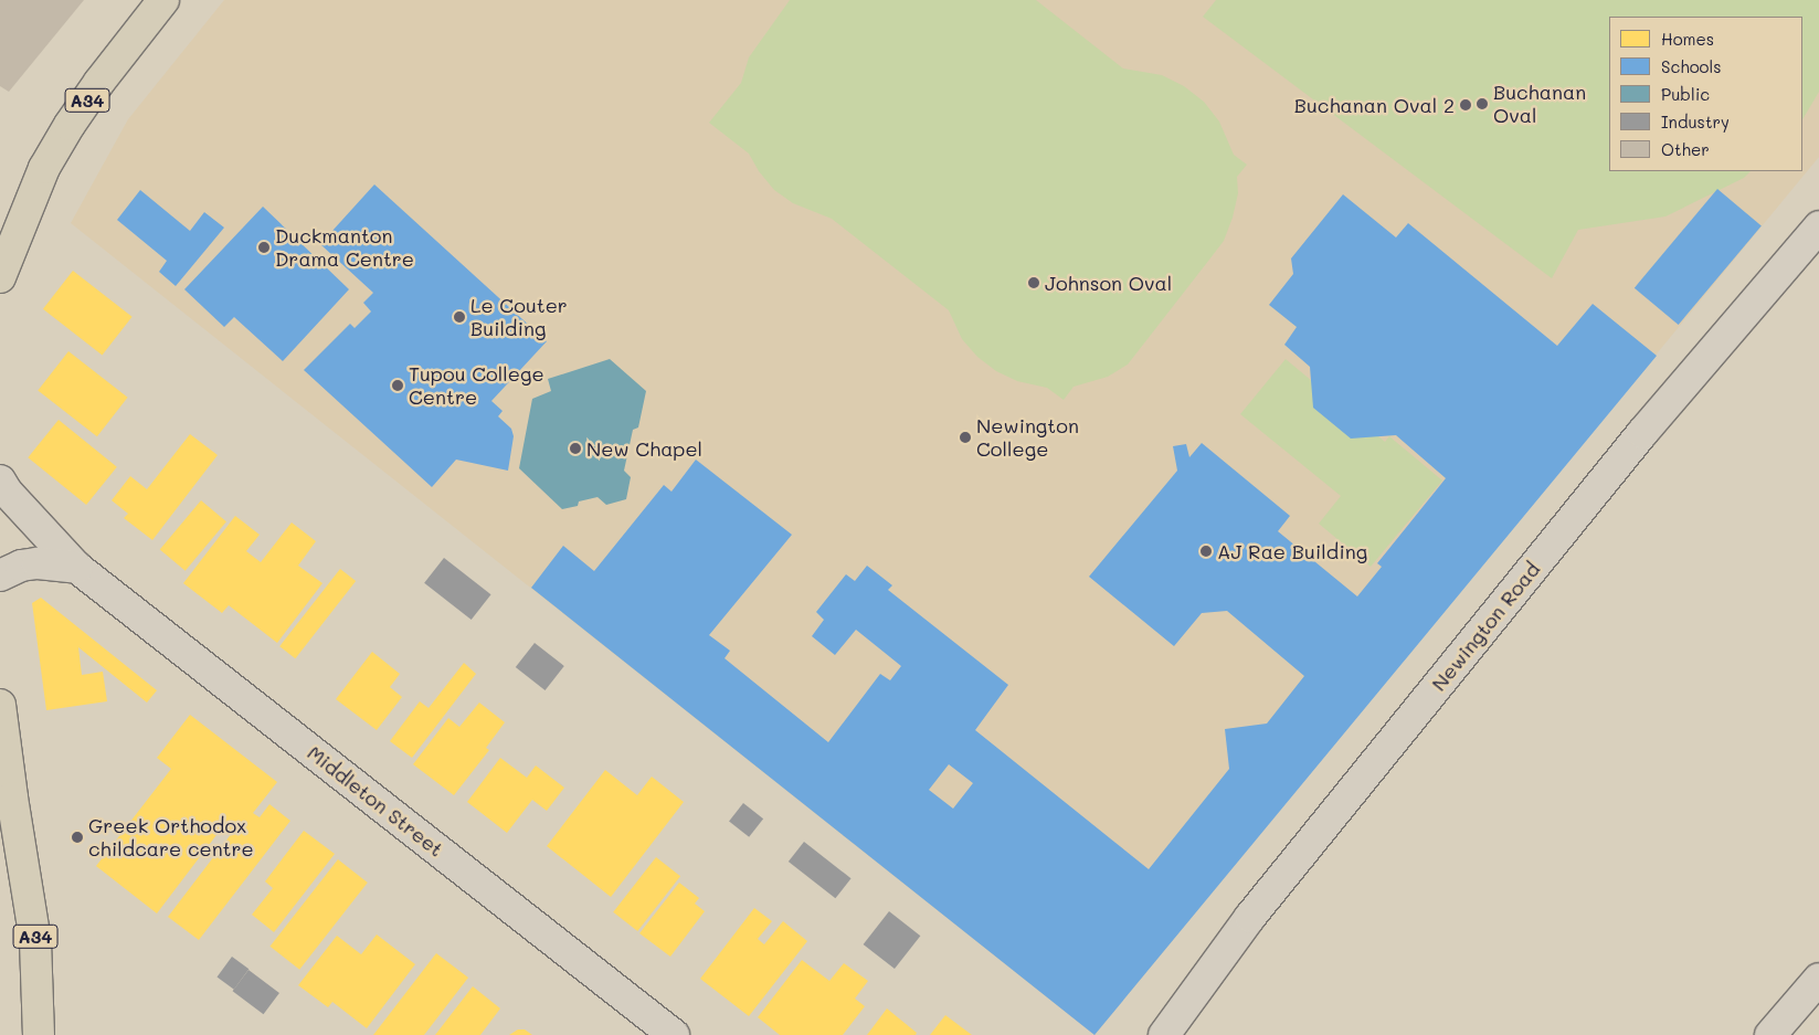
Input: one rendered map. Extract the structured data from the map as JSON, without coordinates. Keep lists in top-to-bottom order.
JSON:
{
  "streets": {
    "highway": ["A34"],
    "street": ["Newington Road", "Middleton Street"]
  },
  "places": [
    "Buchanan Oval",
    "Buchanan Oval 2",
    "Duckmanton Drama Centre",
    "Johnson Oval",
    "Le Couter Building",
    "Tupou College Centre",
    "Newington College",
    "New Chapel",
    "AJ Rae Building",
    "Greek Orthodox childcare centre"
  ],
  "legend": [
    "Homes",
    "Schools",
    "Public",
    "Industry",
    "Other"
  ]
}
